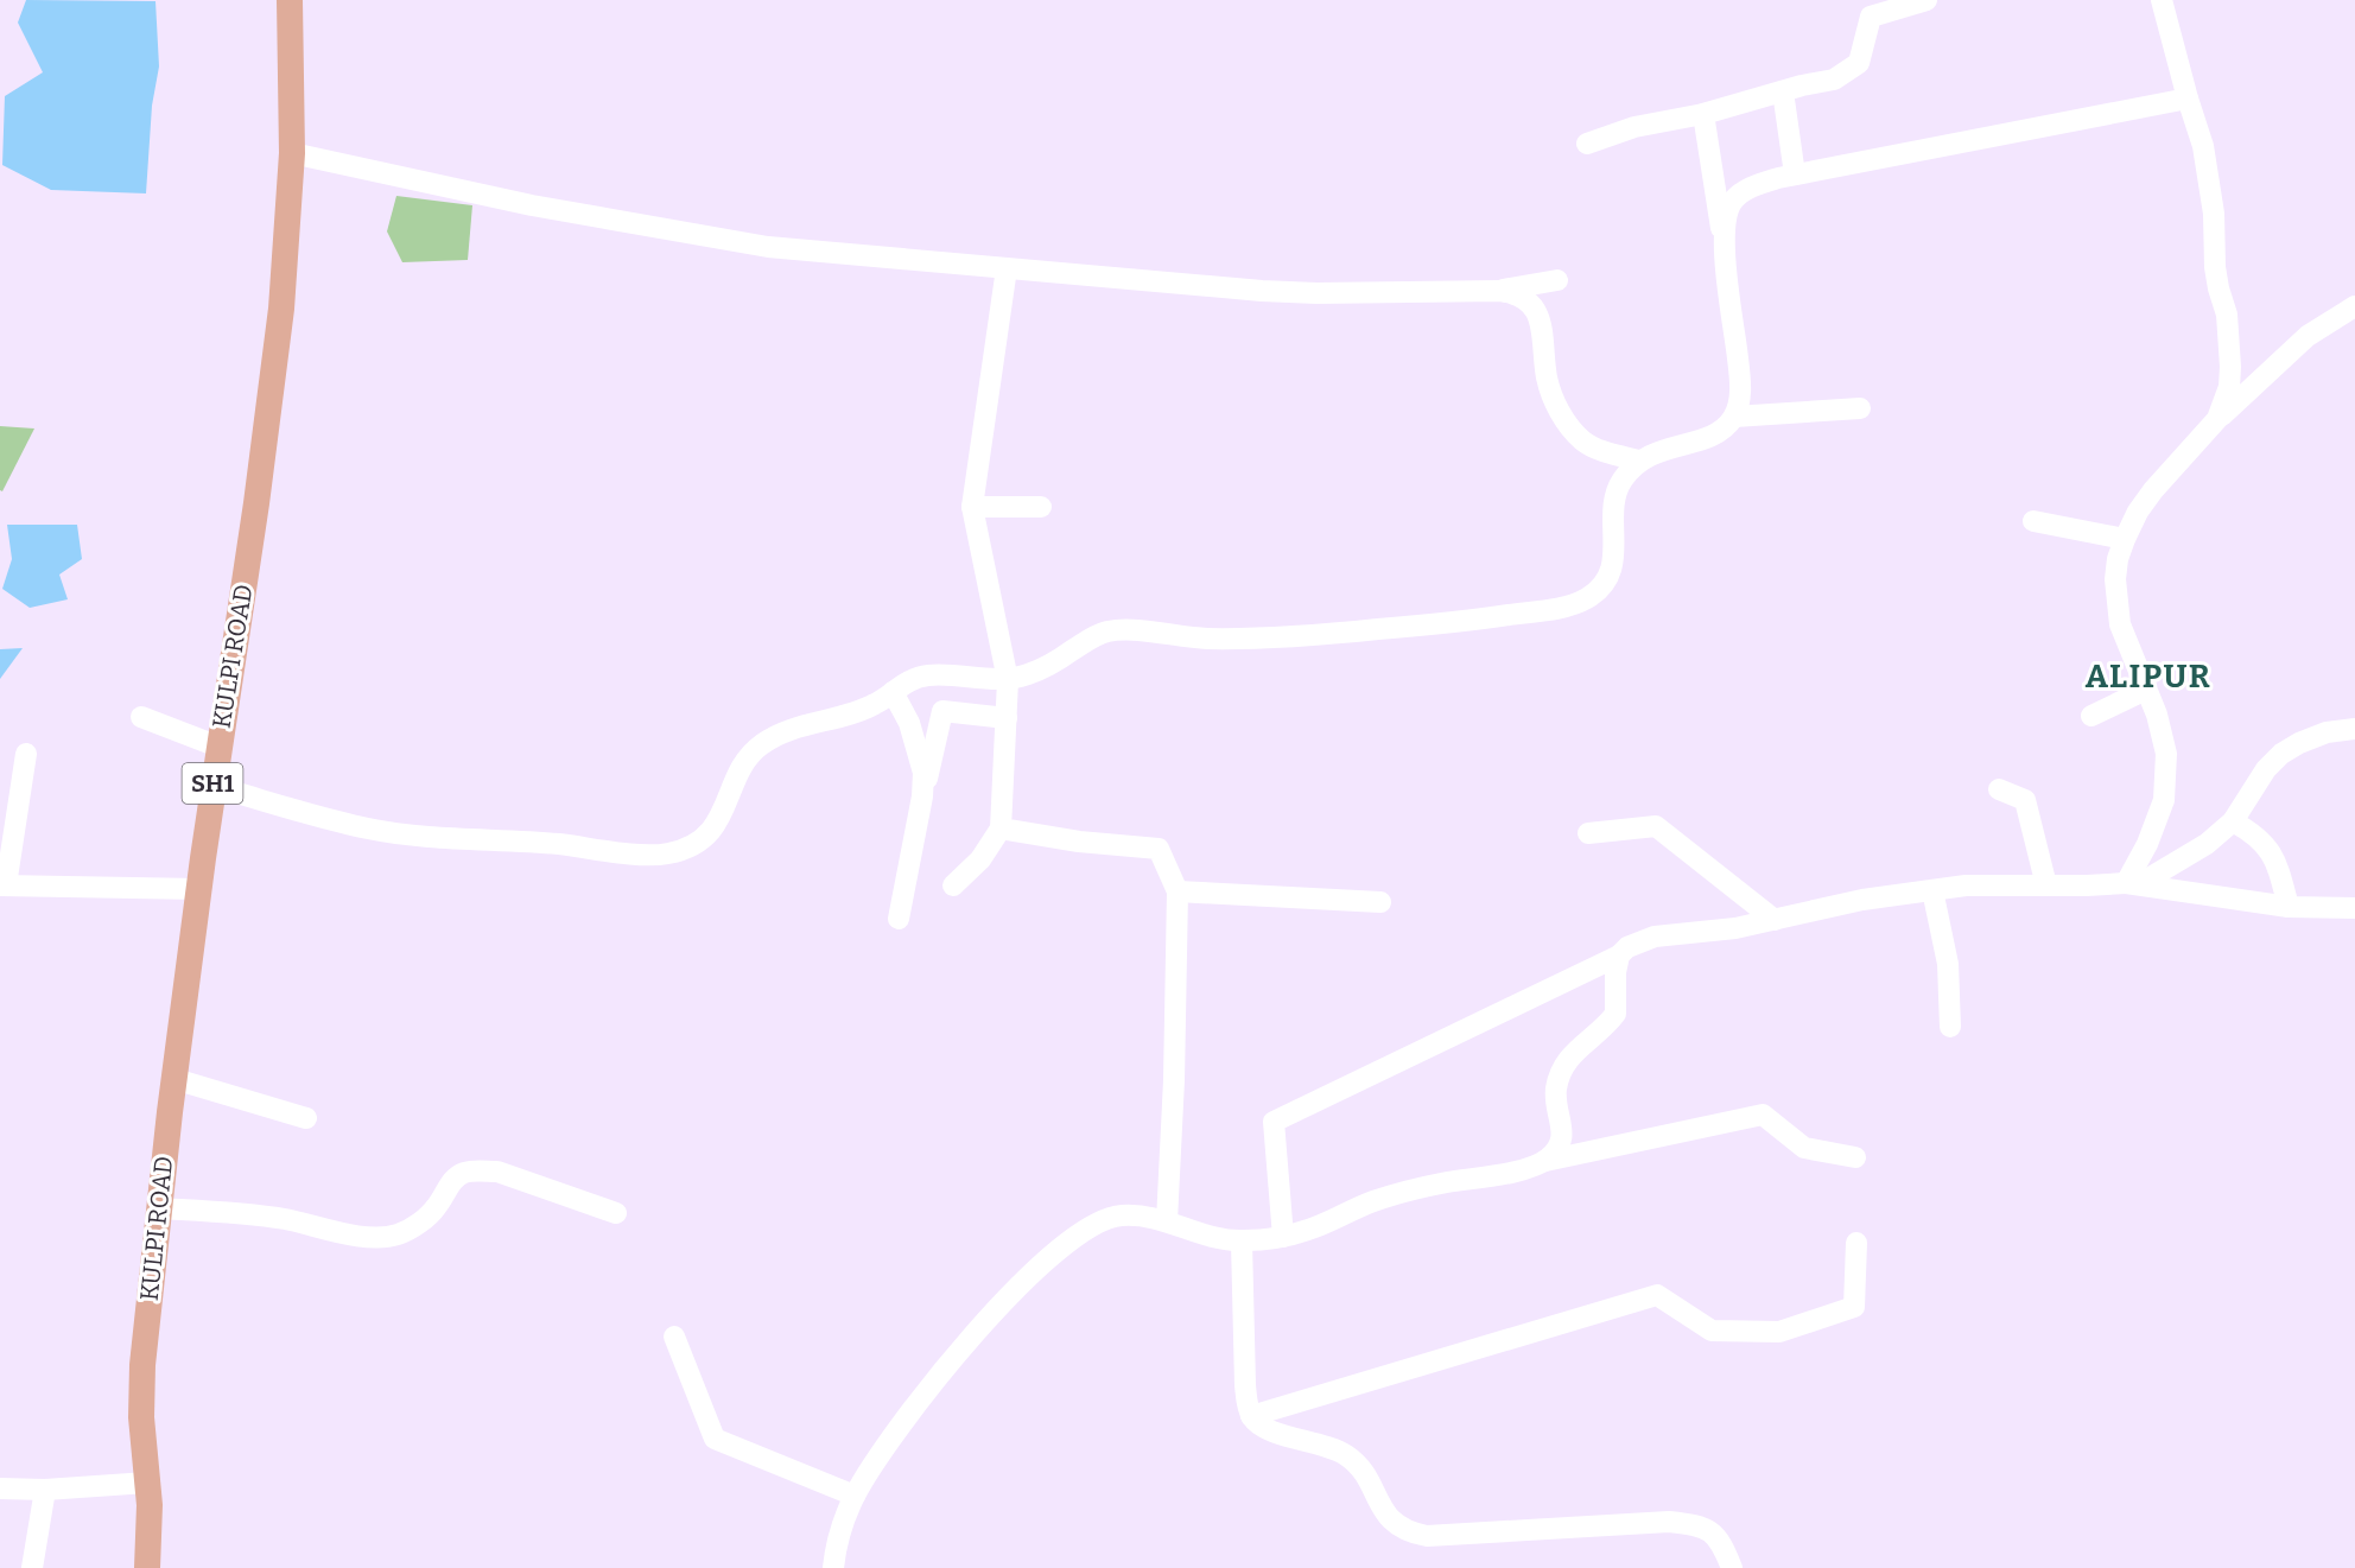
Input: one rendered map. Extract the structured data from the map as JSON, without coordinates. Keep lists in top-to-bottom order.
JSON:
{
  "streets": {
    "main road": ["KULPI ROAD", "SH1"]
  },
  "districts": ["ALIPUR"]
}
